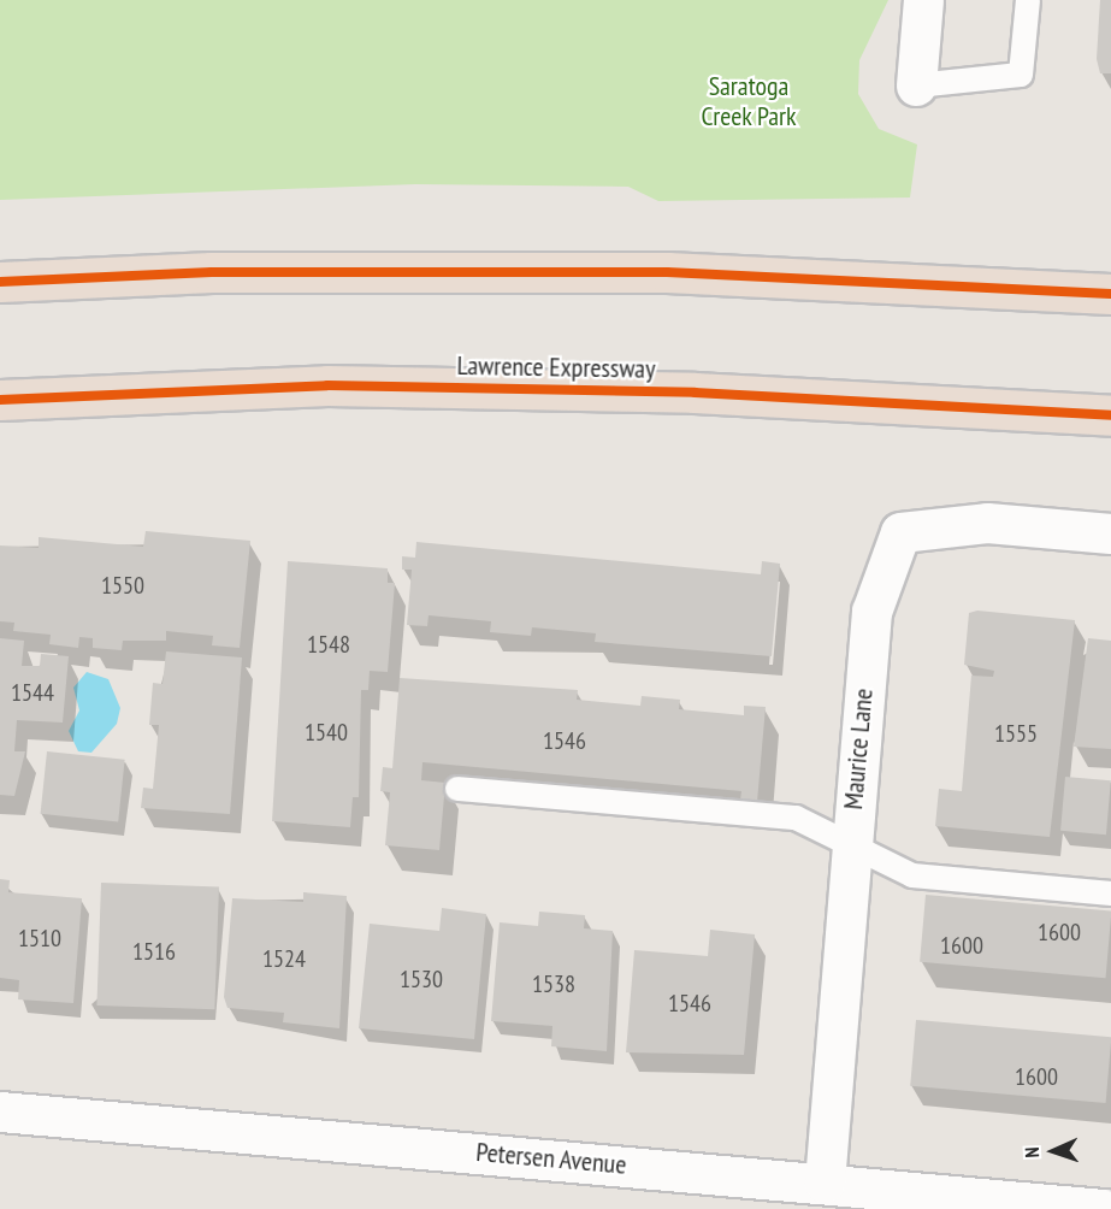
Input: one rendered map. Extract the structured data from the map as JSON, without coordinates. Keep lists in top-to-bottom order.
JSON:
{
  "streets": {
    "highway": ["Lawrence Expressway"],
    "street": ["Maurice Lane", "Petersen Avenue"]
  },
  "crossings": [
    ["Maurice Lane", "Petersen Avenue"]
  ],
  "parks": ["Saratoga Creek Park"],
  "house_numbers": [
    "1550",
    "1548",
    "1544",
    "1540",
    "1555",
    "1546",
    "1600",
    "1510",
    "1600",
    "1516",
    "1524",
    "1530",
    "1538",
    "1546",
    "1600"
  ],
  "north": "left"
}
